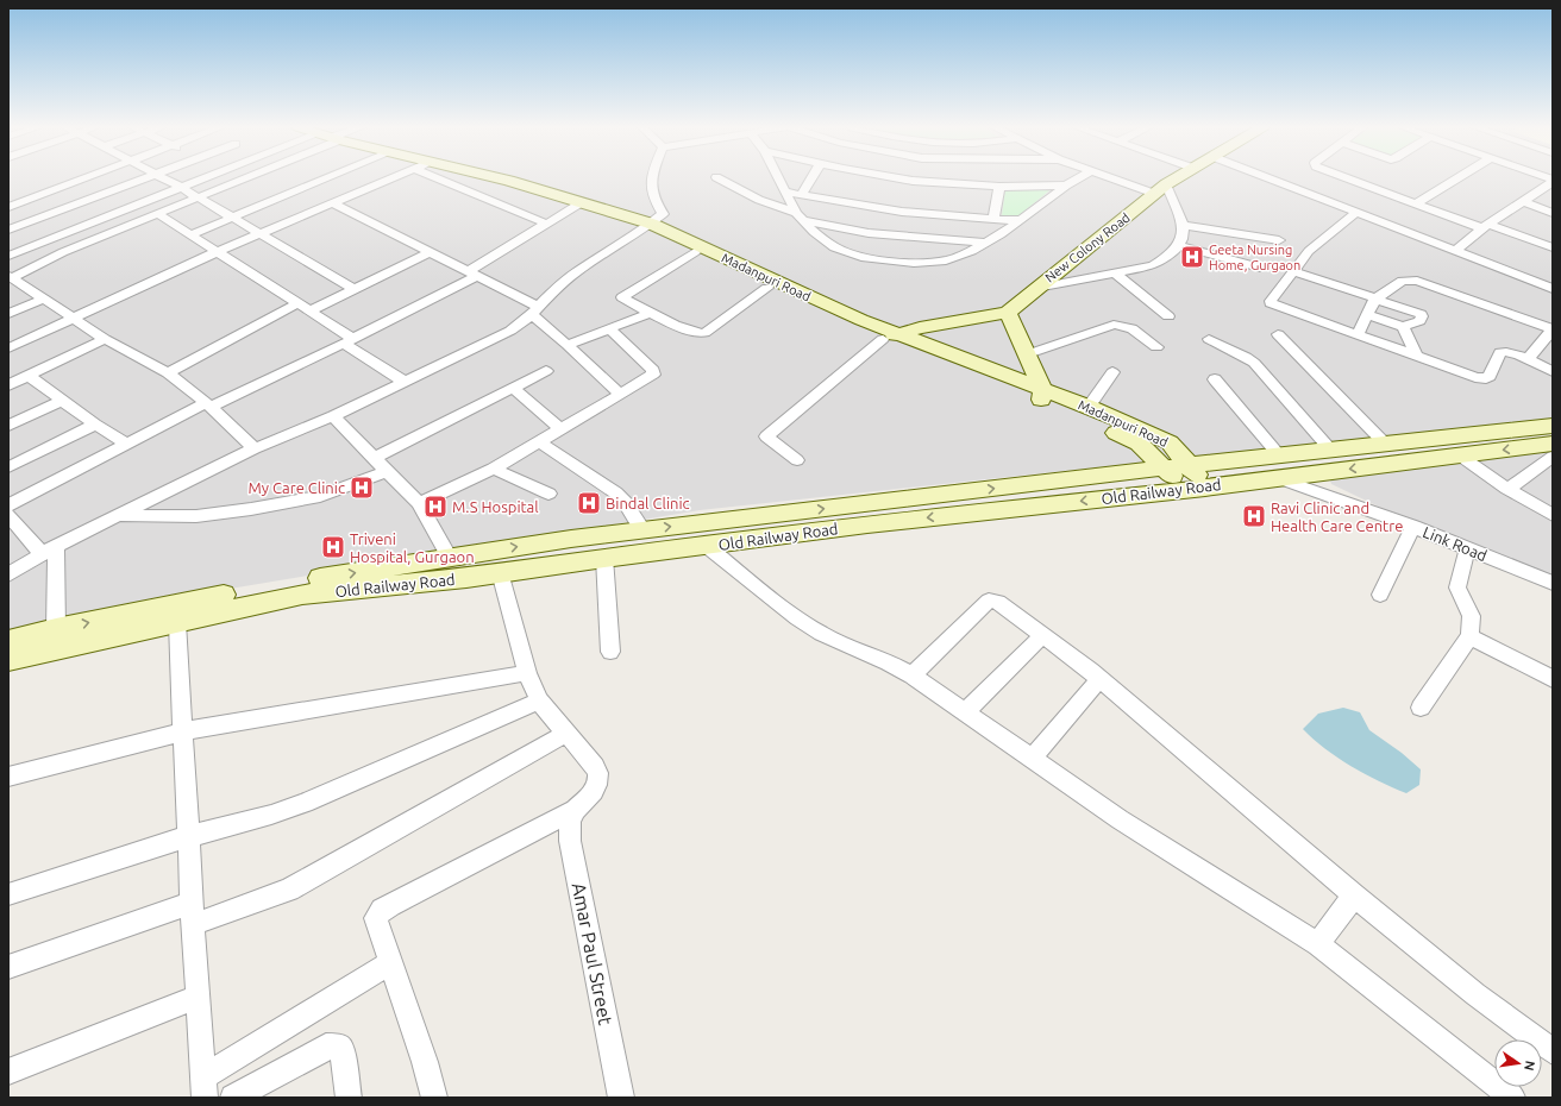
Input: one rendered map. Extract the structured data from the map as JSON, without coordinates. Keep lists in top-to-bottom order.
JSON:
{
  "streets": {
    "street": [
      "New Colony Road",
      "Madanpuri Road",
      "Old Railway Road",
      "Link Road",
      "Amar Paul Street"
    ]
  },
  "crossings": [
    ["New Colony Road", "Madanpuri Road"],
    ["Madanpuri Road", "Old Railway Road"],
    ["Old Railway Road", "Link Road"]
  ],
  "places": {
    "hospital": [
      "Geeta Nursing Home, Gurgaon",
      "My Care Clinic",
      "Bindal Clinic",
      "M.S Hospital",
      "Ravi Clinic and Health Care Centre",
      "Triveni Hospital, Gurgaon"
    ]
  },
  "north": "right"
}
